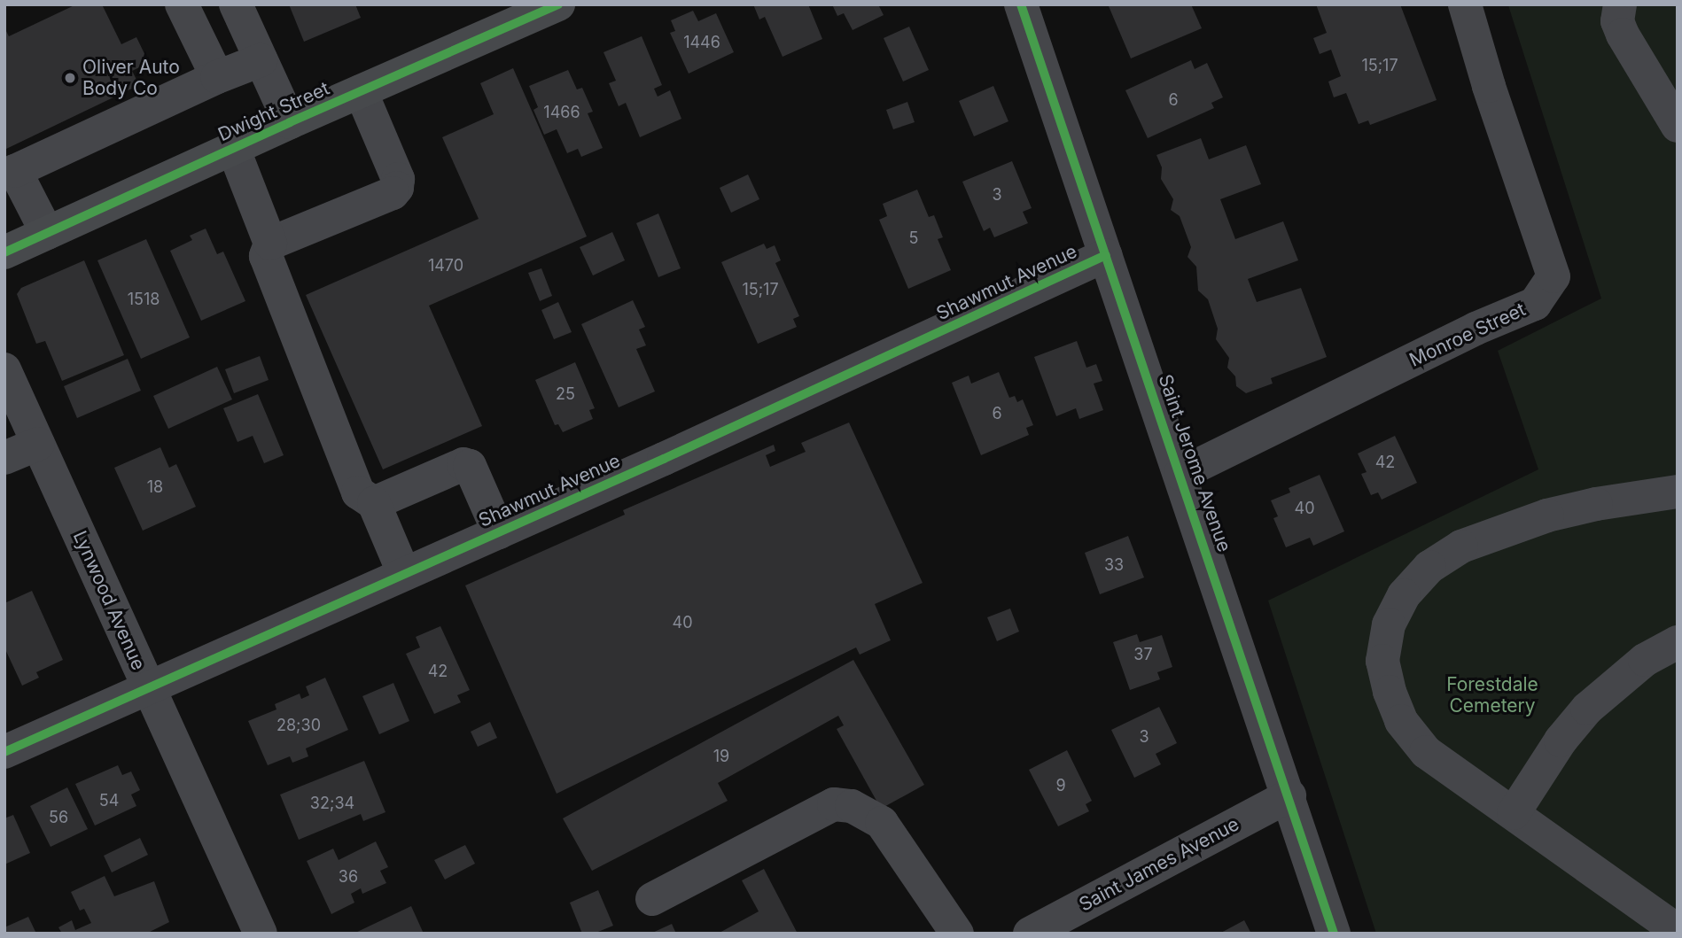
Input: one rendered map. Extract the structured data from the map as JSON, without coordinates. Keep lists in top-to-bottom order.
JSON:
{
  "streets": {
    "main road": ["Dwight Street"],
    "street": [
      "Shawmut Avenue",
      "Monroe Street",
      "Saint Jerome Avenue",
      "Lynwood Avenue",
      "Saint James Avenue"
    ]
  },
  "crossings": [
    ["Shawmut Avenue", "Saint Jerome Avenue"],
    ["Shawmut Avenue", "Lynwood Avenue"],
    ["Monroe Street", "Saint Jerome Avenue"],
    ["Saint Jerome Avenue", "Saint James Avenue"]
  ],
  "parks": ["Forestdale Cemetery"],
  "places": ["Oliver Auto Body Co"],
  "house_numbers": [
    "1446",
    "15;17",
    "6",
    "1466",
    "3",
    "5",
    "1470",
    "15;17",
    "1518",
    "25",
    "6",
    "42",
    "18",
    "40",
    "33",
    "40",
    "37",
    "42",
    "28;30",
    "3",
    "19",
    "9",
    "54",
    "32;34",
    "56",
    "36"
  ]
}
